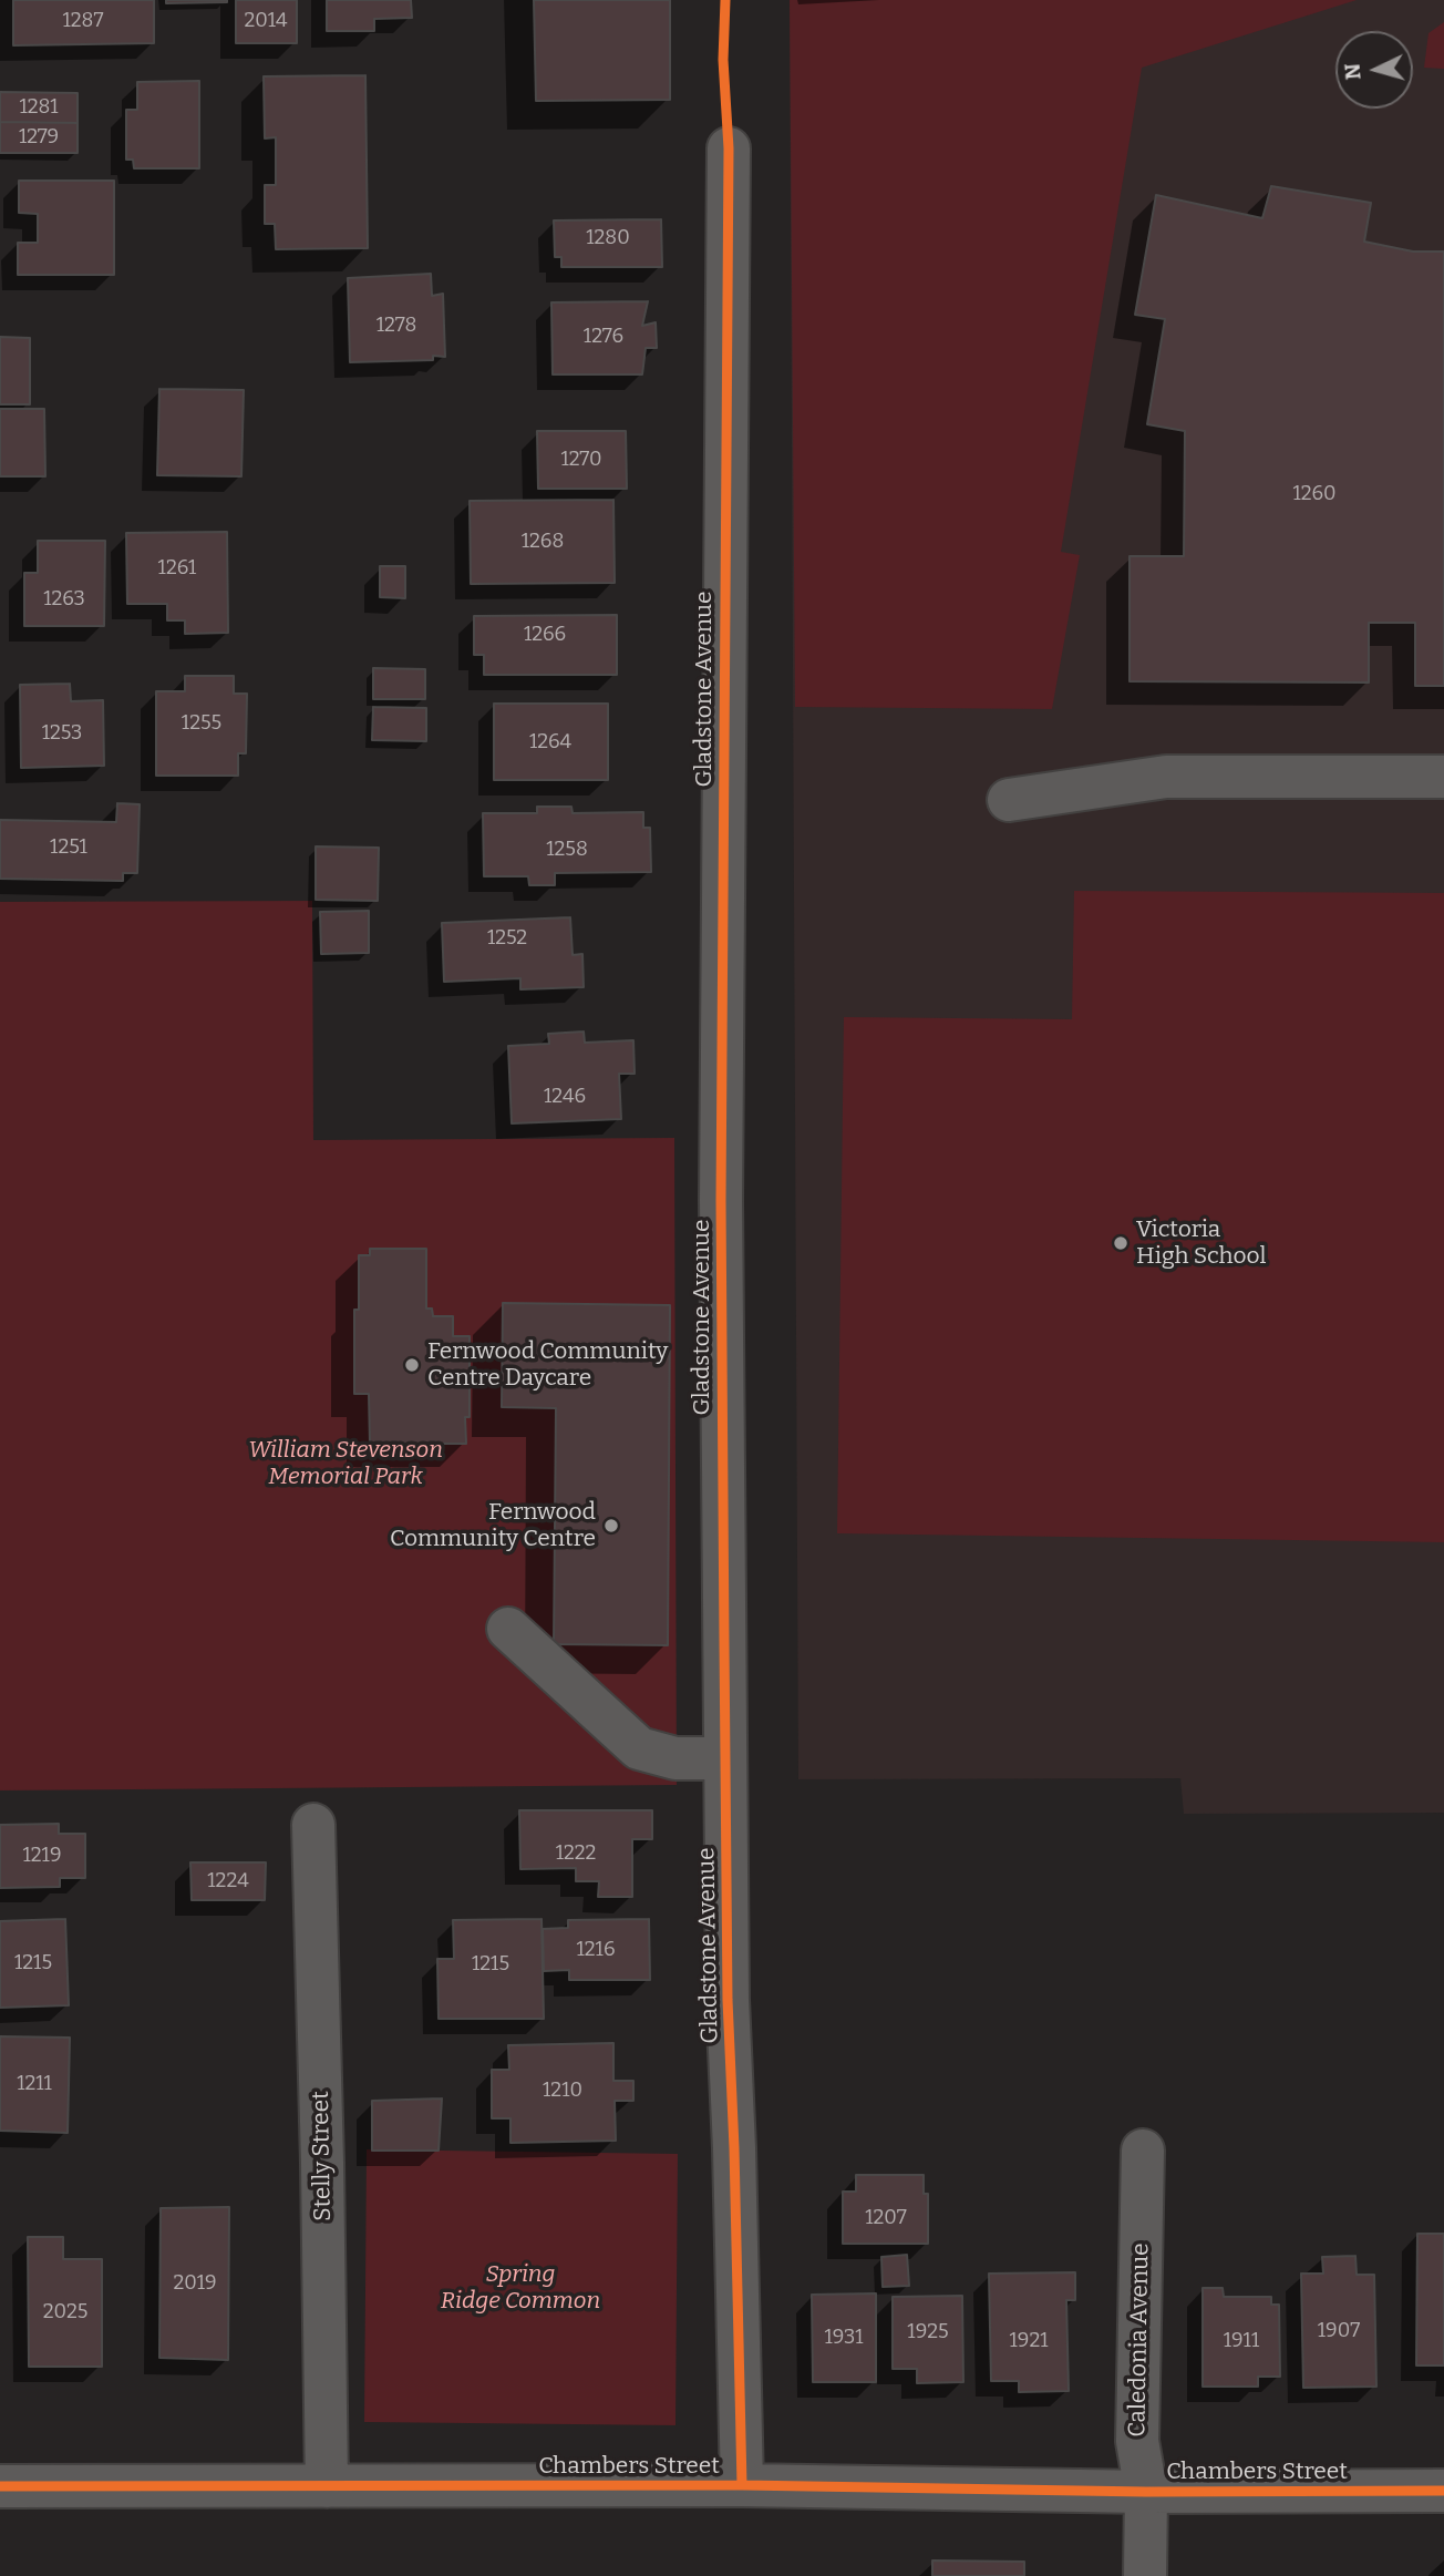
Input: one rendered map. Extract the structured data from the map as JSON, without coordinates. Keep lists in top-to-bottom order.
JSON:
{
  "streets": {
    "street": [
      "Gladstone Avenue",
      "Stelly Street",
      "Caledonia Avenue",
      "Chambers Street"
    ]
  },
  "crossings": [
    ["Gladstone Avenue", "Chambers Street"],
    ["Stelly Street", "Chambers Street"],
    ["Caledonia Avenue", "Chambers Street"]
  ],
  "parks": ["William Stevenson Memorial Park", "Spring Ridge Common"],
  "places": ["Victoria High School", "Fernwood Community Centre Daycare", "Fernwood Community Centre"],
  "house_numbers": [
    "1287",
    "2014",
    "1281",
    "1279",
    "1280",
    "1278",
    "1276",
    "1270",
    "1260",
    "1268",
    "1261",
    "1263",
    "1266",
    "1255",
    "1253",
    "1264",
    "1251",
    "1258",
    "1252",
    "1246",
    "1222",
    "1219",
    "1224",
    "1216",
    "1215",
    "1215",
    "1211",
    "1210",
    "1207",
    "2019",
    "2025",
    "1907",
    "1925",
    "1931",
    "1921",
    "1911"
  ],
  "north": "left"
}
